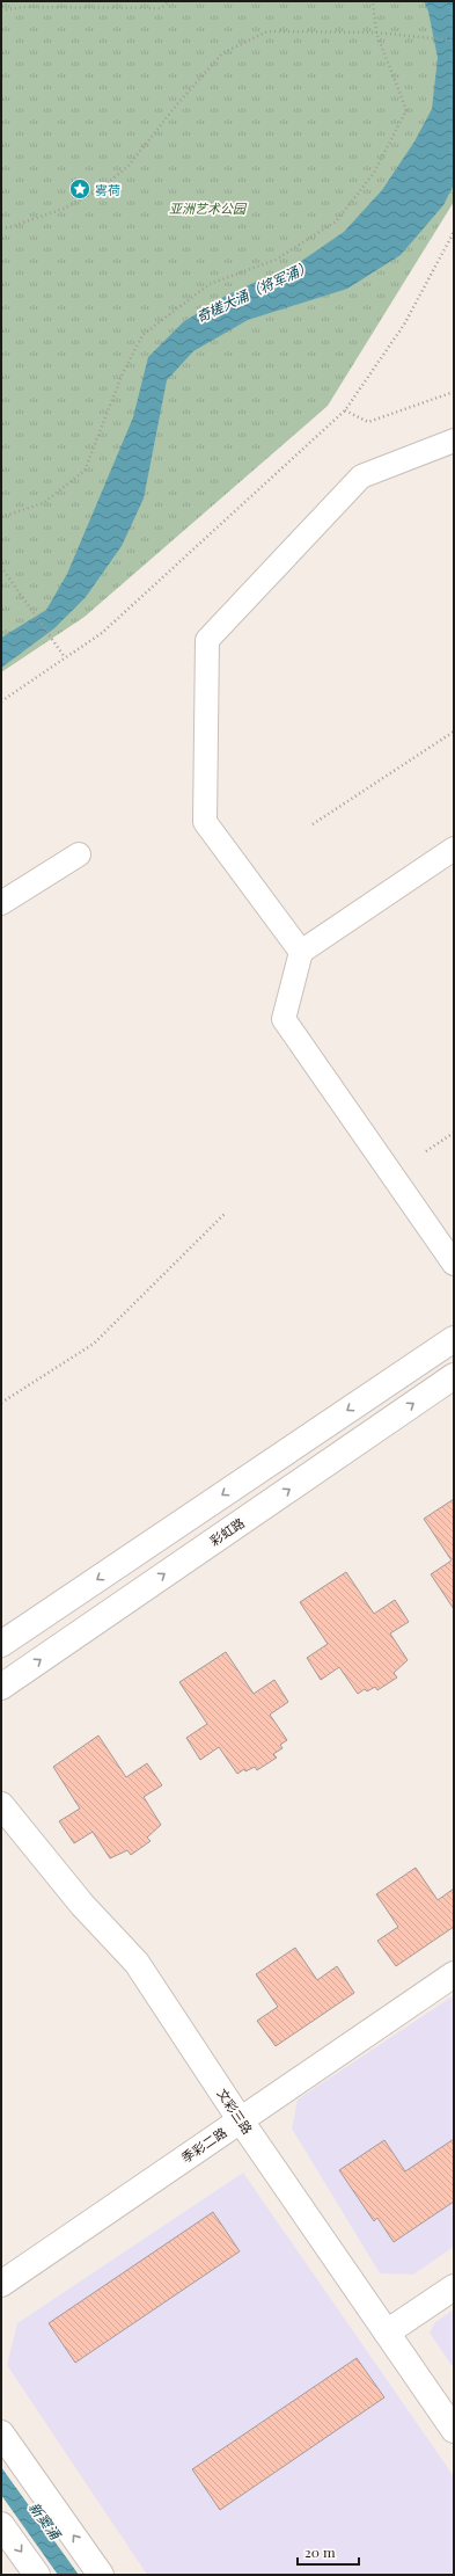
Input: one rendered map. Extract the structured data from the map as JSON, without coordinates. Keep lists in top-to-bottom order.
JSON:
{
  "streets": {
    "street": ["彩虹路", "文彩三路", "季彩二路"]
  },
  "crossings": [
    ["文彩三路", "季彩二路"]
  ],
  "water": ["奇槎大涌（将军涌）", "新窦涌"],
  "parks": ["亚洲艺术公园"],
  "places": {
    "place": ["雾荷"]
  },
  "scale_bar": "20 m"
}
